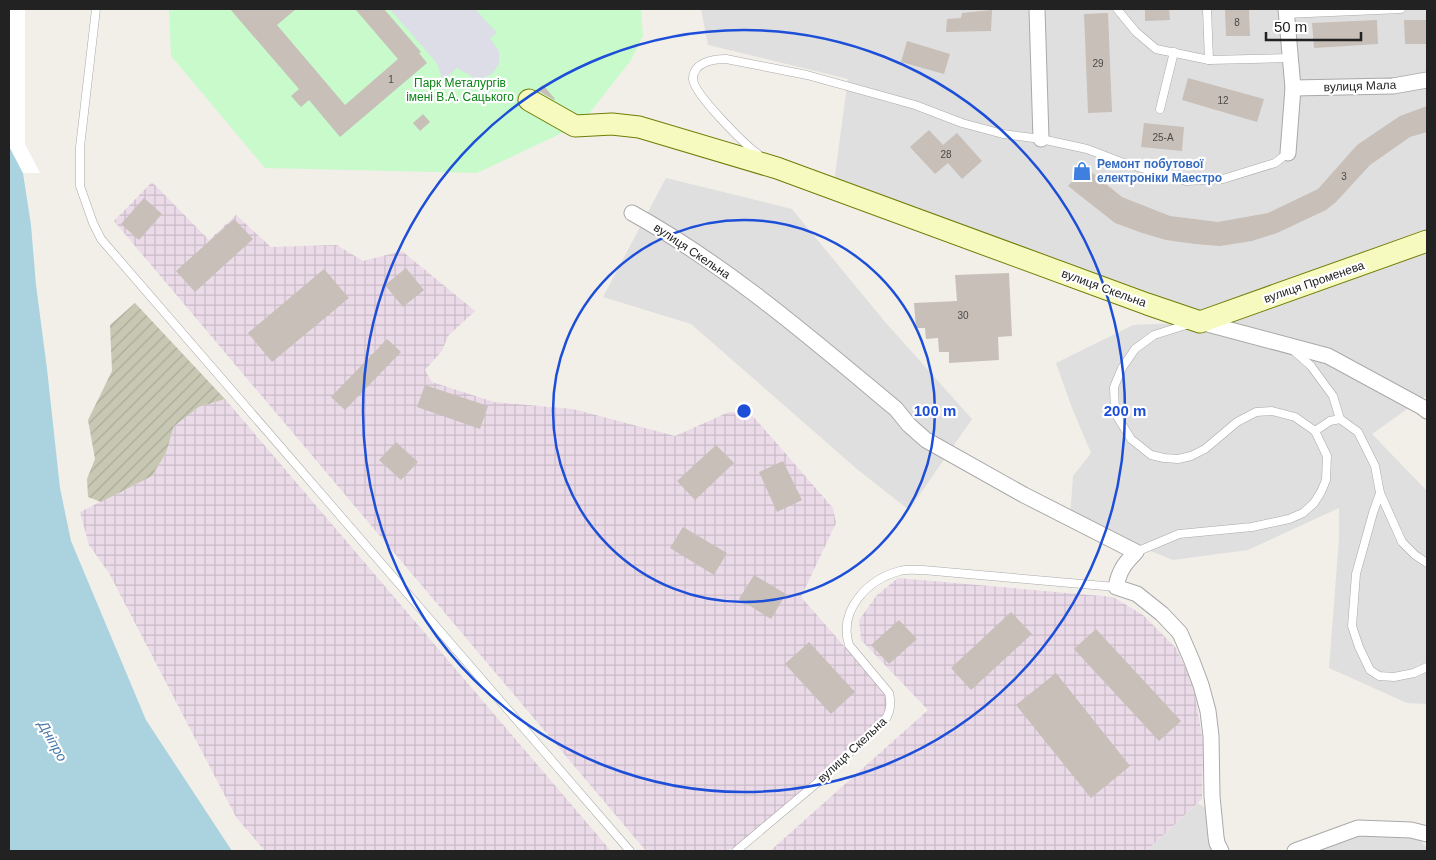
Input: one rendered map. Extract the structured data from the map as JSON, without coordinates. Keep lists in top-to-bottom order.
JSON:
{
  "streets": {
    "street": ["вулиця Мала", "вулиця Скельна", "вулиця Променева"]
  },
  "crossings": [
    ["вулиця Скельна", "вулиця Променева"]
  ],
  "water": ["Дніпро"],
  "parks": ["Парк Металургів імені В.А. Сацького"],
  "places": {
    "shop": ["Ремонт побутової електроніки Маестро"]
  },
  "house_numbers": [
    "8",
    "29",
    "1",
    "12",
    "25-А",
    "28",
    "3",
    "30"
  ],
  "scale_bar": "50 m",
  "rings": ["100 m", "200 m"]
}
